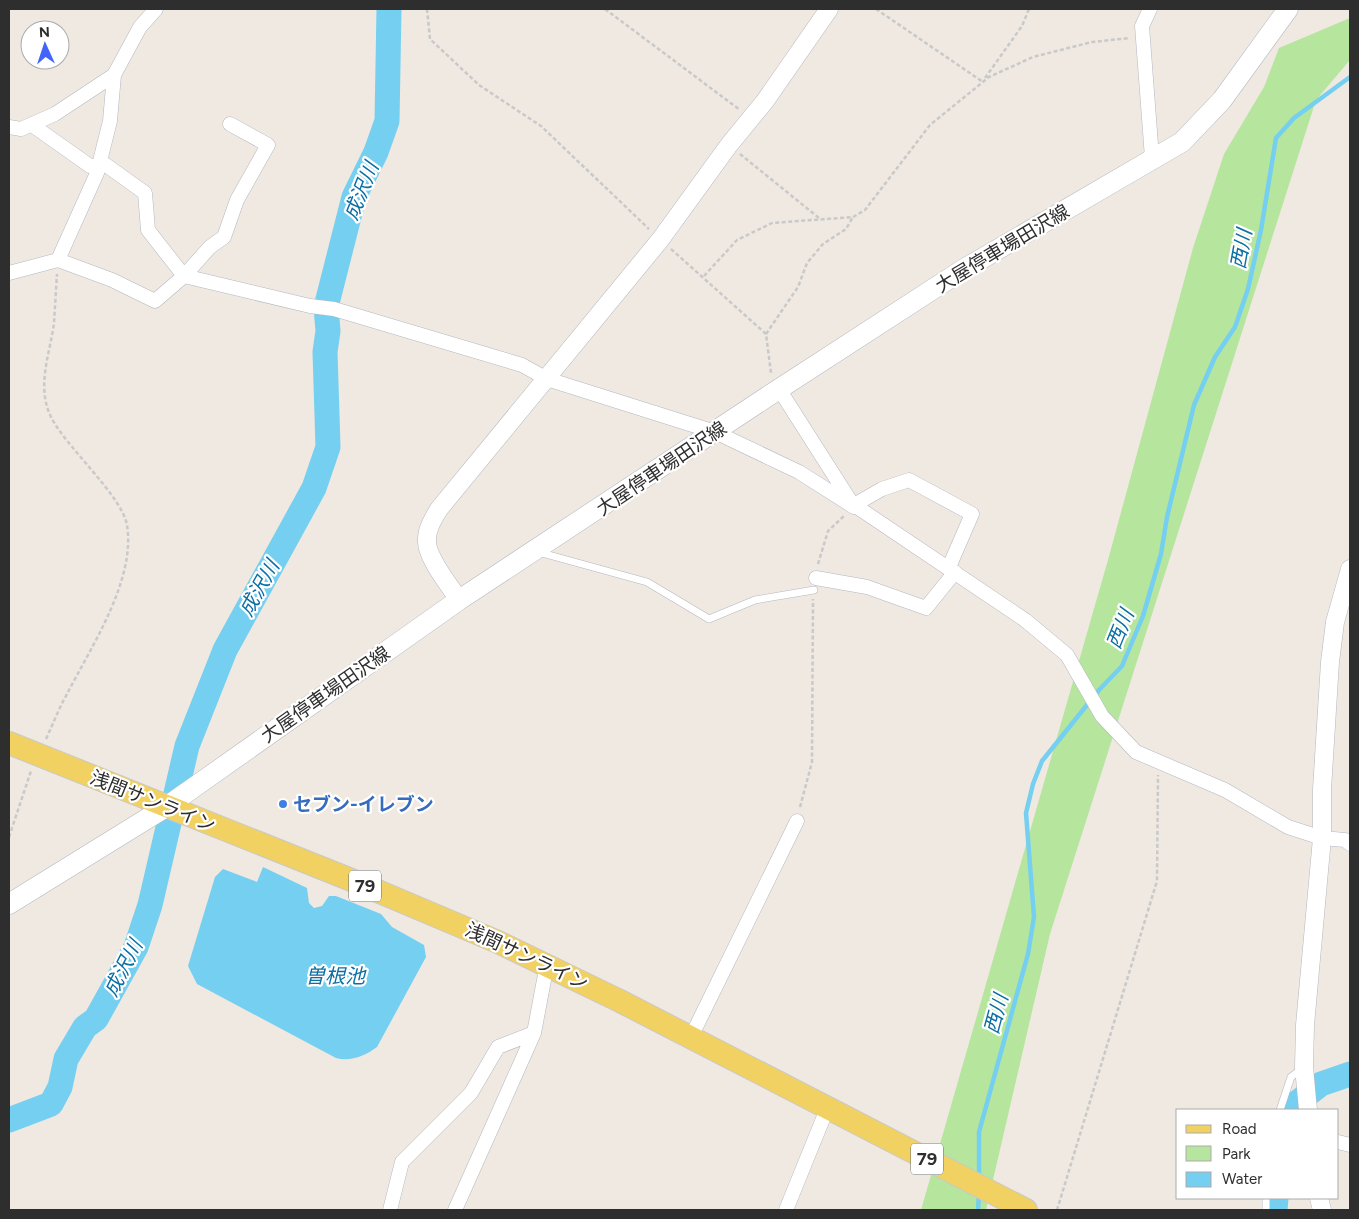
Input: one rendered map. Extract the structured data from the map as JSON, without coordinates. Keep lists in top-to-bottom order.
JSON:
{
  "streets": {
    "main road": ["大屋停車場田沢線", "浅間サンライン", "79"]
  },
  "crossings": [
    ["大屋停車場田沢線", "浅間サンライン"]
  ],
  "water": ["成沢川", "西川", "曽根池"],
  "places": ["セブン-イレブン"],
  "legend": ["Road", "Park", "Water"],
  "north": "top"
}
